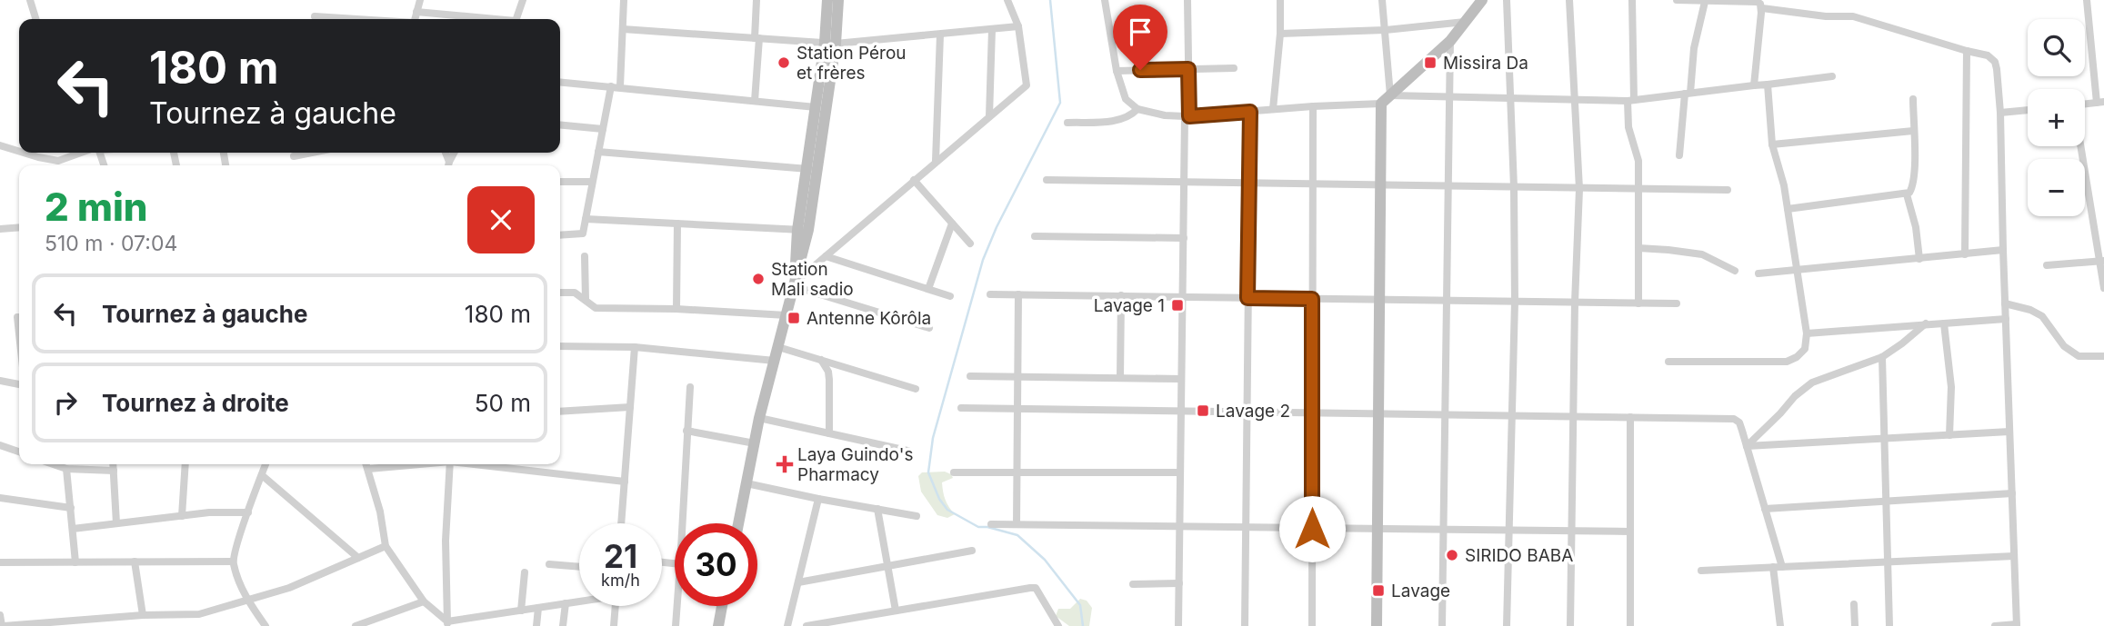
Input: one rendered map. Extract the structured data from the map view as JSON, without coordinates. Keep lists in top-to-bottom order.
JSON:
{
  "places": {
    "other": ["Station Pérou et frères", "Station Mali sadio", "SIRIDO BABA"],
    "transit": [
      "Missira Da",
      "Lavage 1",
      "Antenne Kôrôla",
      "Lavage 2",
      "Lavage"
    ],
    "health": ["Laya Guindo's Pharmacy"]
  },
  "page": {
    "map_buttons": ["+", "−"],
    "turn": ["180 m", "Tournez à gauche"],
    "heading": ["2 min", "510 m · 07:04"],
    "list": [
      {
        "name": "Tournez à gauche",
        "value": "180 m"
      },
      {
        "name": "Tournez à droite",
        "value": "50 m"
      }
    ],
    "speed": "21 km/h",
    "limit": "30"
  }
}
